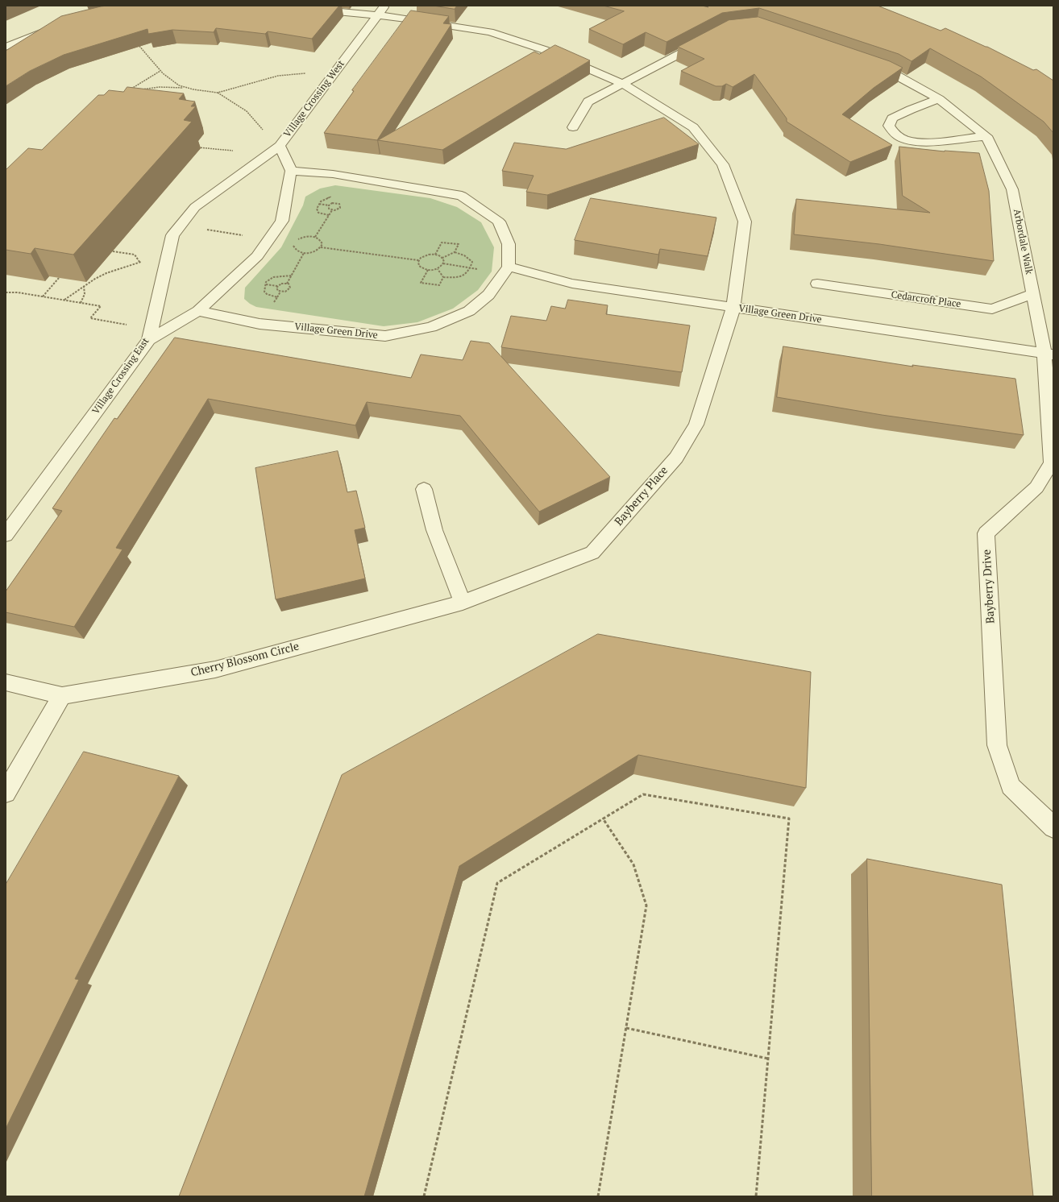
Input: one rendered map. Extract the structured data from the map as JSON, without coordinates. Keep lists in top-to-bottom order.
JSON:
{
  "streets": {
    "street": [
      "Village Crossing West",
      "Arbordale Walk",
      "Cedarcroft Place",
      "Village Green Drive",
      "Village Crossing East",
      "Bayberry Place",
      "Bayberry Drive",
      "Cherry Blossom Circle"
    ]
  },
  "crossings": [
    ["Village Crossing West", "Village Crossing East"],
    ["Arbordale Walk", "Cedarcroft Place"],
    ["Arbordale Walk", "Village Green Drive"],
    ["Arbordale Walk", "Bayberry Drive"],
    ["Village Green Drive", "Bayberry Place"],
    ["Village Green Drive", "Bayberry Drive"],
    ["Bayberry Place", "Cherry Blossom Circle"]
  ]
}
